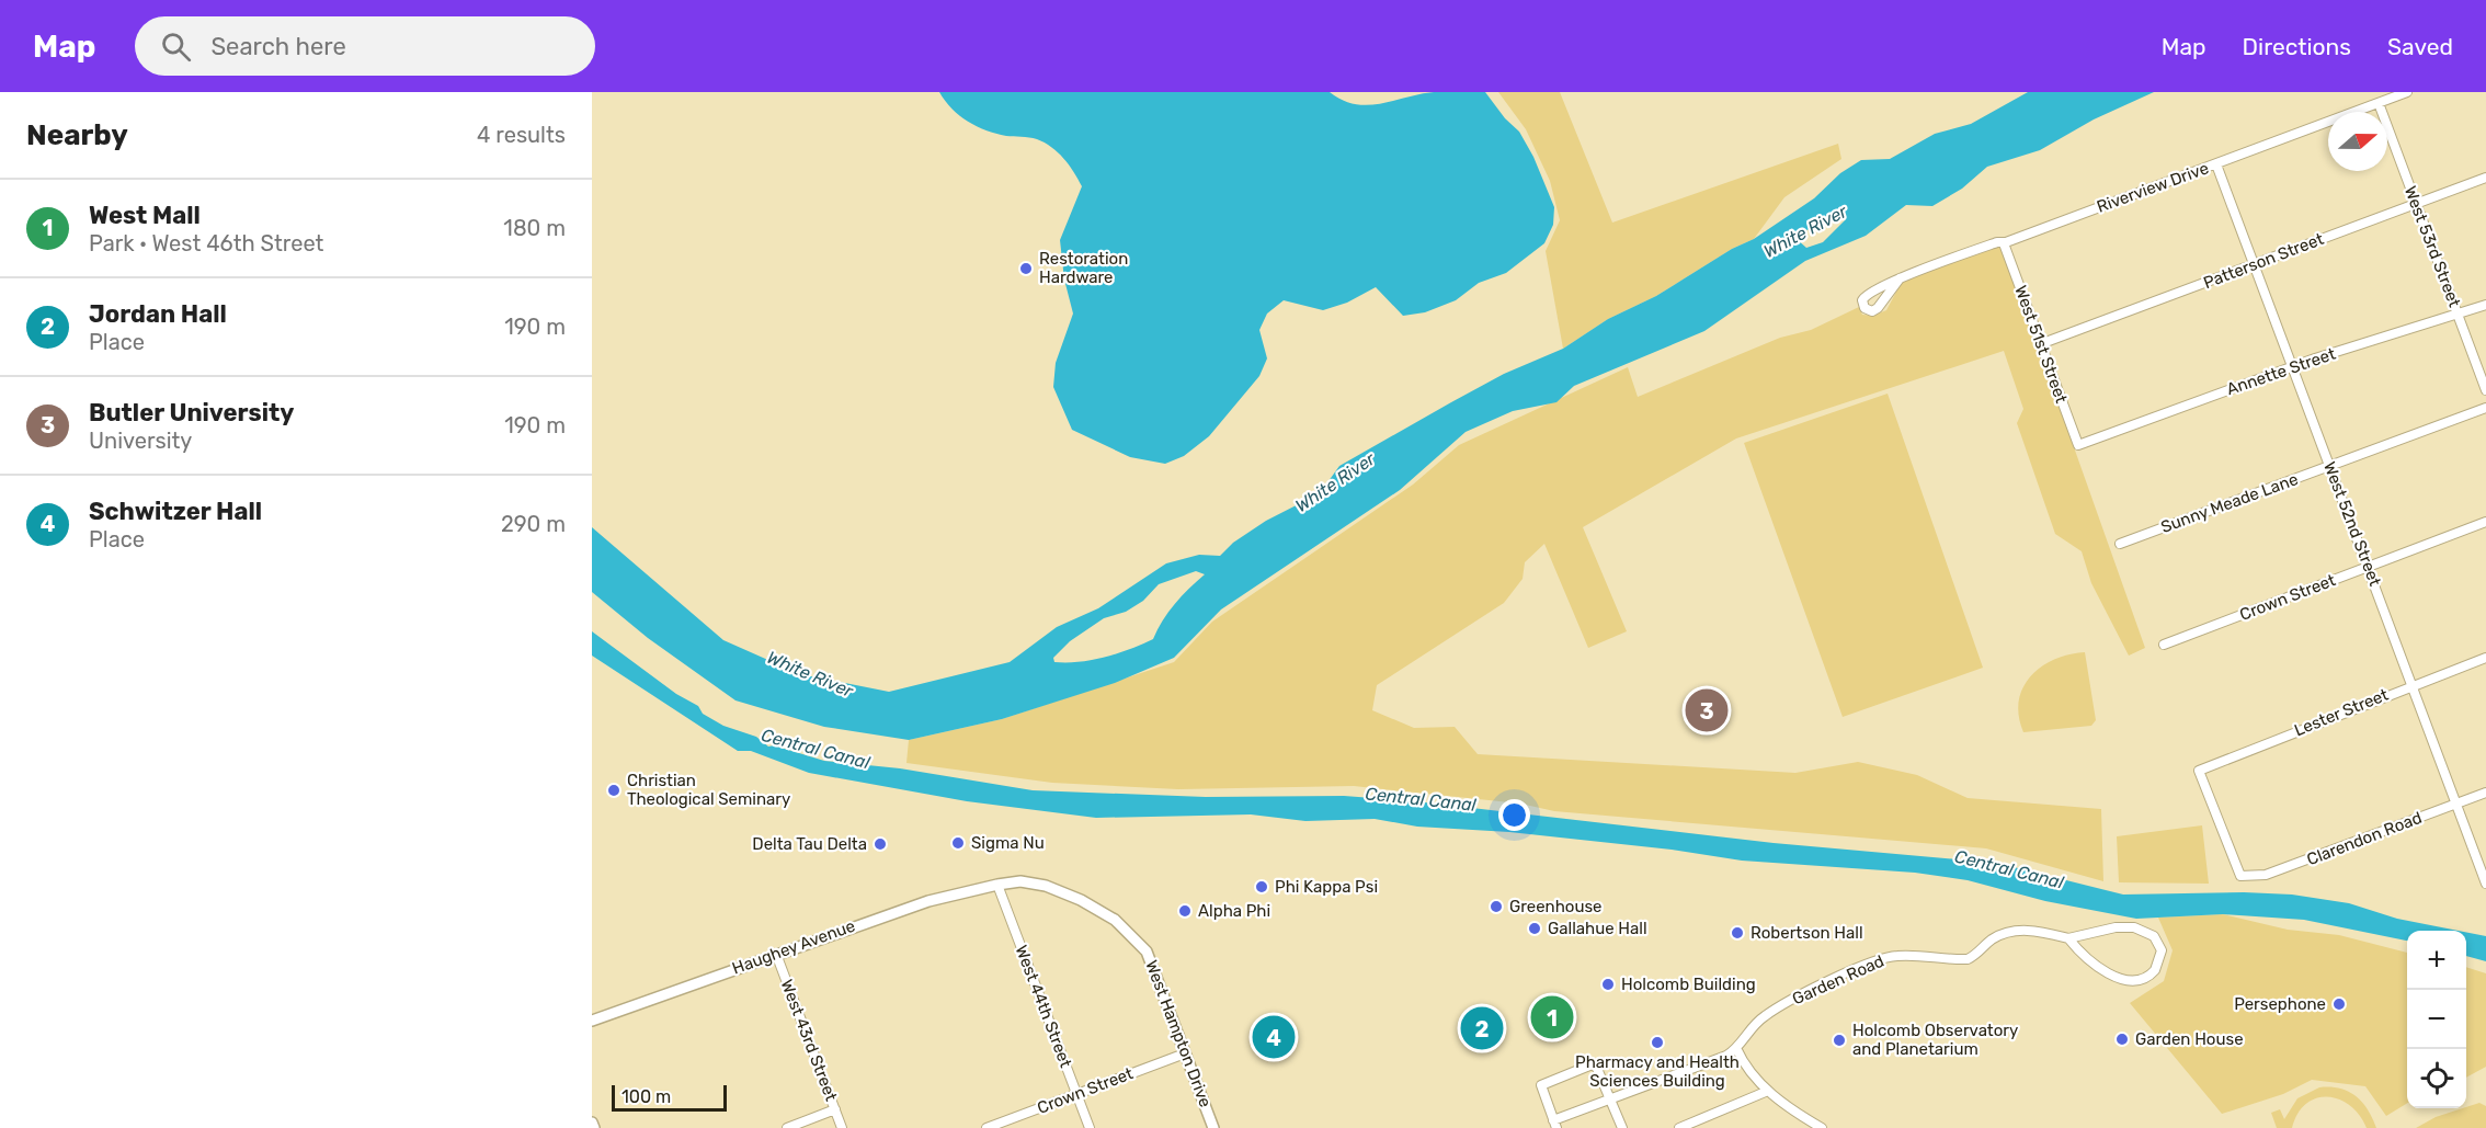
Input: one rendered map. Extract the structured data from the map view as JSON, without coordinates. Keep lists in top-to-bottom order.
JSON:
{
  "streets": {
    "street": [
      "Riverview Drive",
      "West 53rd Street",
      "Patterson Street",
      "West 51st Street",
      "Annette Street",
      "Sunny Meade Lane",
      "West 52nd Street",
      "Crown Street",
      "Lester Street",
      "Clarendon Road",
      "Haughey Avenue",
      "Garden Road",
      "West 44th Street",
      "West Hampton Drive",
      "West 43rd Street"
    ]
  },
  "crossings": [
    ["Riverview Drive", "West 53rd Street"],
    ["Riverview Drive", "West 51st Street"],
    ["Riverview Drive", "West 52nd Street"],
    ["West 53rd Street", "Patterson Street"],
    ["West 53rd Street", "Annette Street"],
    ["Patterson Street", "West 51st Street"],
    ["Patterson Street", "West 52nd Street"],
    ["West 51st Street", "Annette Street"],
    ["Annette Street", "West 52nd Street"],
    ["Sunny Meade Lane", "West 52nd Street"],
    ["West 52nd Street", "Crown Street"],
    ["West 52nd Street", "Lester Street"],
    ["West 52nd Street", "Clarendon Road"],
    ["Crown Street", "West 44th Street"],
    ["Crown Street", "West Hampton Drive"],
    ["Lester Street", "Clarendon Road"],
    ["Haughey Avenue", "West 44th Street"],
    ["Haughey Avenue", "West Hampton Drive"],
    ["Haughey Avenue", "West 43rd Street"],
    ["West 44th Street", "West Hampton Drive"]
  ],
  "water": ["White River", "Central Canal"],
  "places": [
    "Restoration Hardware",
    "Christian Theological Seminary",
    "Sigma Nu",
    "Delta Tau Delta",
    "Phi Kappa Psi",
    "Greenhouse",
    "Alpha Phi",
    "Gallahue Hall",
    "Robertson Hall",
    "Holcomb Building",
    "Persephone",
    "Garden House",
    "Holcomb Observatory and Planetarium",
    "Pharmacy and Health Sciences Building"
  ],
  "scale_bar": "100 m",
  "north": "right",
  "page": {
    "header": "Map",
    "search": "Search here",
    "nav": ["Map", "Directions", "Saved"],
    "heading": ["Nearby", "4 results"],
    "list": [
      {
        "mark": "1",
        "name": "West Mall",
        "note": "Park · West 46th Street",
        "value": "180 m"
      },
      {
        "mark": "2",
        "name": "Jordan Hall",
        "note": "Place",
        "value": "190 m"
      },
      {
        "mark": "3",
        "name": "Butler University",
        "note": "University",
        "value": "190 m"
      },
      {
        "mark": "4",
        "name": "Schwitzer Hall",
        "note": "Place",
        "value": "290 m"
      }
    ],
    "pins": [
      "3",
      "1",
      "2",
      "4"
    ],
    "map_buttons": ["+", "−"],
    "scale": "100 m"
  }
}
